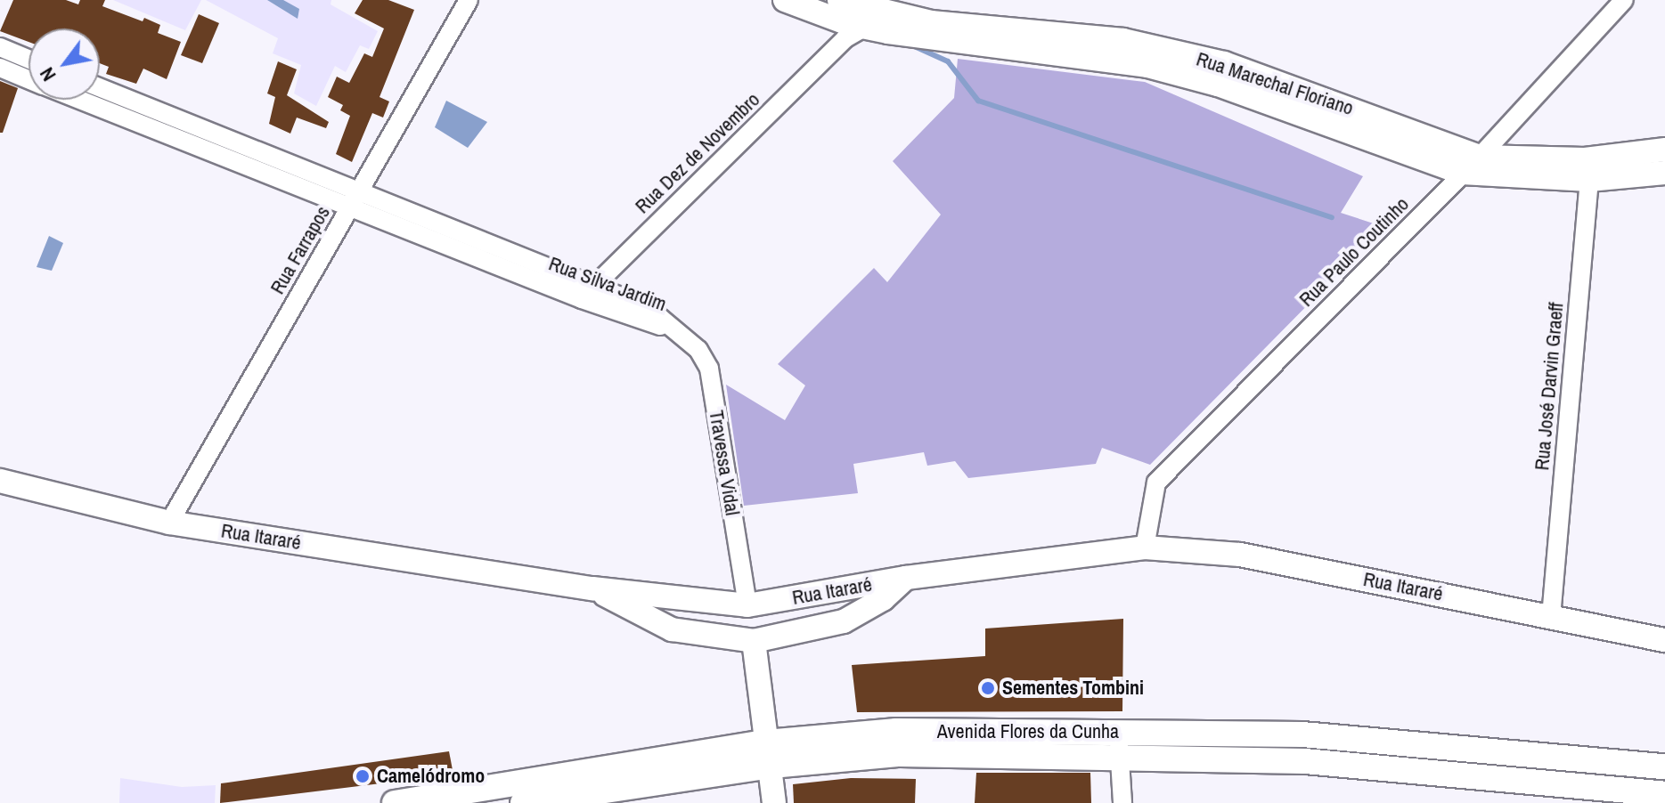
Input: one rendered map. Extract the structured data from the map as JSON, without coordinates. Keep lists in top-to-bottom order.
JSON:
{
  "streets": {
    "main road": ["Avenida Flores da Cunha"],
    "street": [
      "Rua Marechal Floriano",
      "Rua Dez de Novembro",
      "Rua Farrapos",
      "Rua Paulo Coutinho",
      "Rua Silva Jardim",
      "Rua José Darvin Graeff",
      "Travessa Vidal",
      "Rua Itararé"
    ]
  },
  "crossings": [
    ["Rua Marechal Floriano", "Rua Dez de Novembro"],
    ["Rua Marechal Floriano", "Rua Paulo Coutinho"],
    ["Rua Marechal Floriano", "Rua José Darvin Graeff"],
    ["Rua Dez de Novembro", "Rua Silva Jardim"],
    ["Rua Farrapos", "Rua Silva Jardim"],
    ["Rua Farrapos", "Rua Itararé"],
    ["Rua Paulo Coutinho", "Rua Itararé"],
    ["Rua Silva Jardim", "Travessa Vidal"],
    ["Rua José Darvin Graeff", "Rua Itararé"],
    ["Travessa Vidal", "Rua Itararé"]
  ],
  "places": ["Sementes Tombini", "Camelódromo"],
  "north": "bottom left"
}
